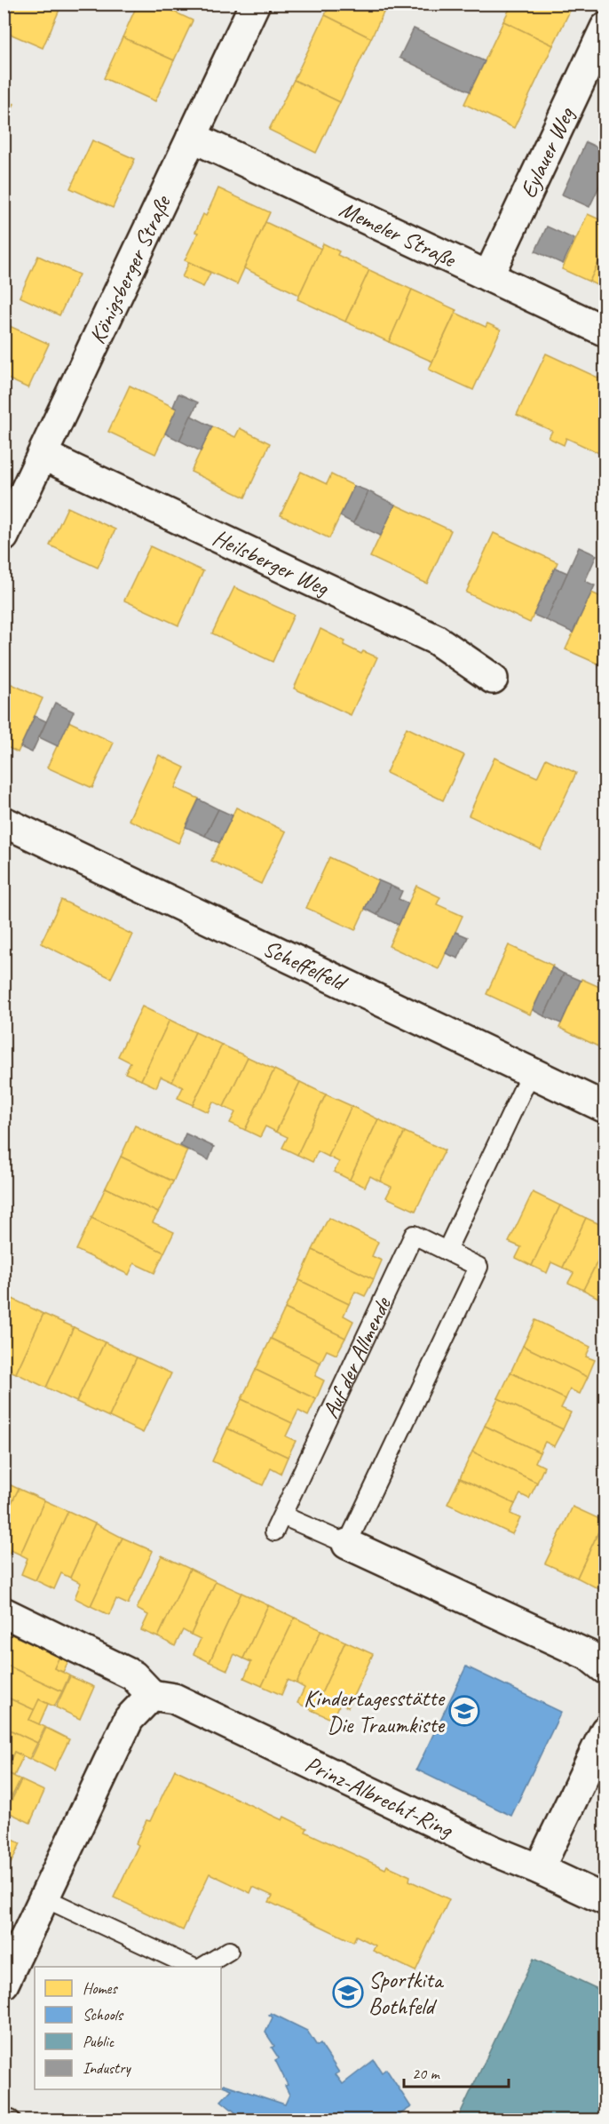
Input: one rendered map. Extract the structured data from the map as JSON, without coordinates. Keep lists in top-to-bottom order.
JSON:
{
  "streets": {
    "street": [
      "Eylauer Weg",
      "Memeler Straße",
      "Königsberger Straße",
      "Heilsberger Weg",
      "Scheffelfeld",
      "Prinz-Albrecht-Ring"
    ],
    "lane": ["Auf der Allmende"]
  },
  "crossings": [
    ["Eylauer Weg", "Memeler Straße"],
    ["Memeler Straße", "Königsberger Straße"],
    ["Königsberger Straße", "Heilsberger Weg"]
  ],
  "places": {
    "school or university": ["Kindertagesstätte Die Traumkiste", "Sportkita Bothfeld"]
  },
  "legend": [
    "Homes",
    "Schools",
    "Public",
    "Industry"
  ],
  "scale_bar": "20 m"
}
